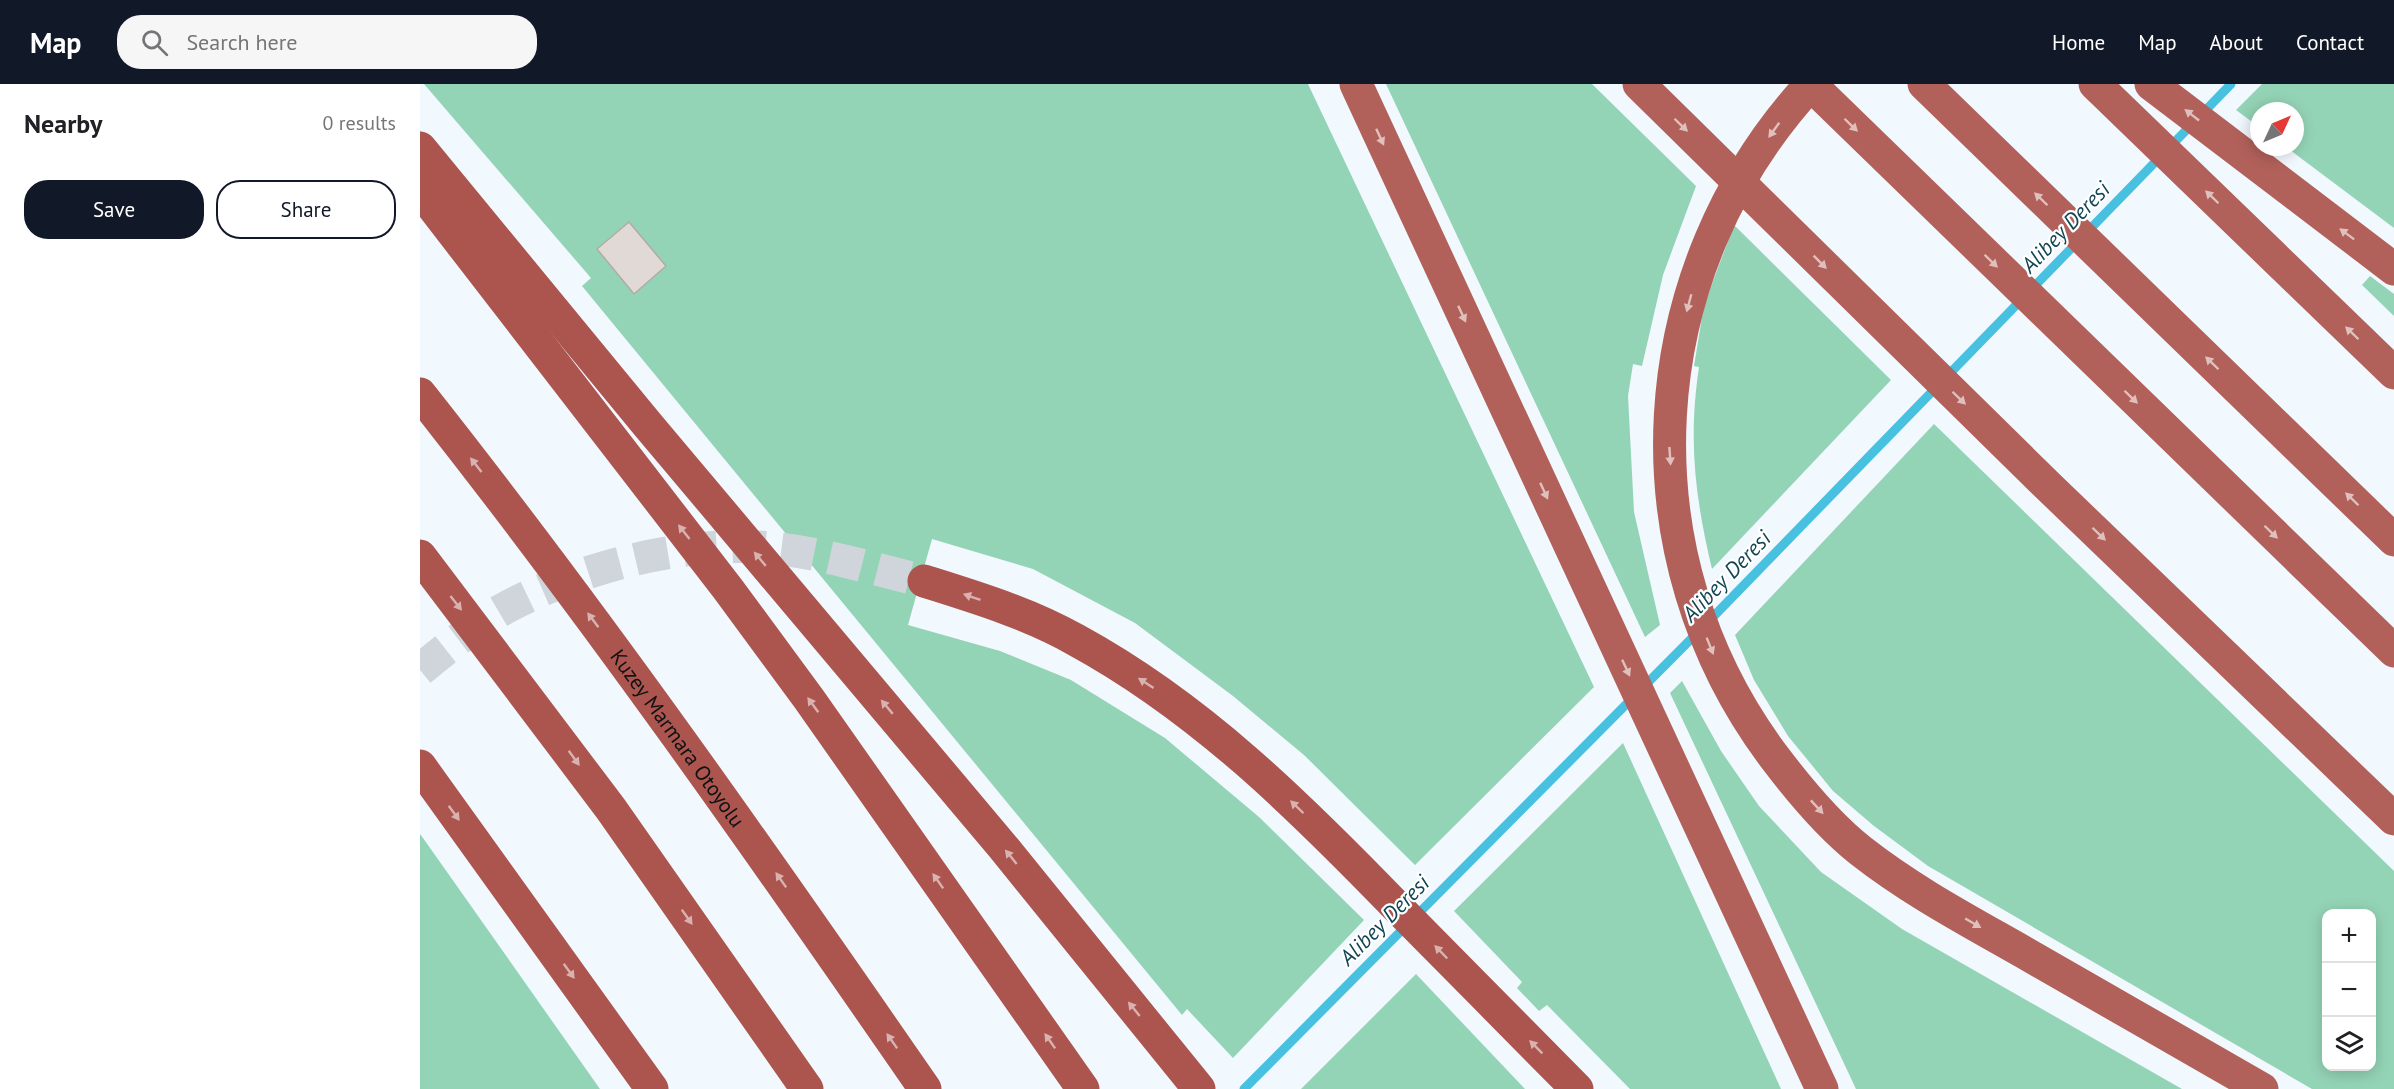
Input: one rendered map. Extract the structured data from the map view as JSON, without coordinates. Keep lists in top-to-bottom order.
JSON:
{
  "streets": {
    "highway": ["Kuzey Marmara Otoyolu"]
  },
  "water": ["Alibey Deresi"],
  "north": "top right",
  "page": {
    "header": "Map",
    "search": "Search here",
    "nav": [
      "Home",
      "Map",
      "About",
      "Contact"
    ],
    "heading": ["Nearby", "0 results"],
    "buttons": ["Save", "Share"],
    "map_buttons": ["+", "−"]
  }
}
